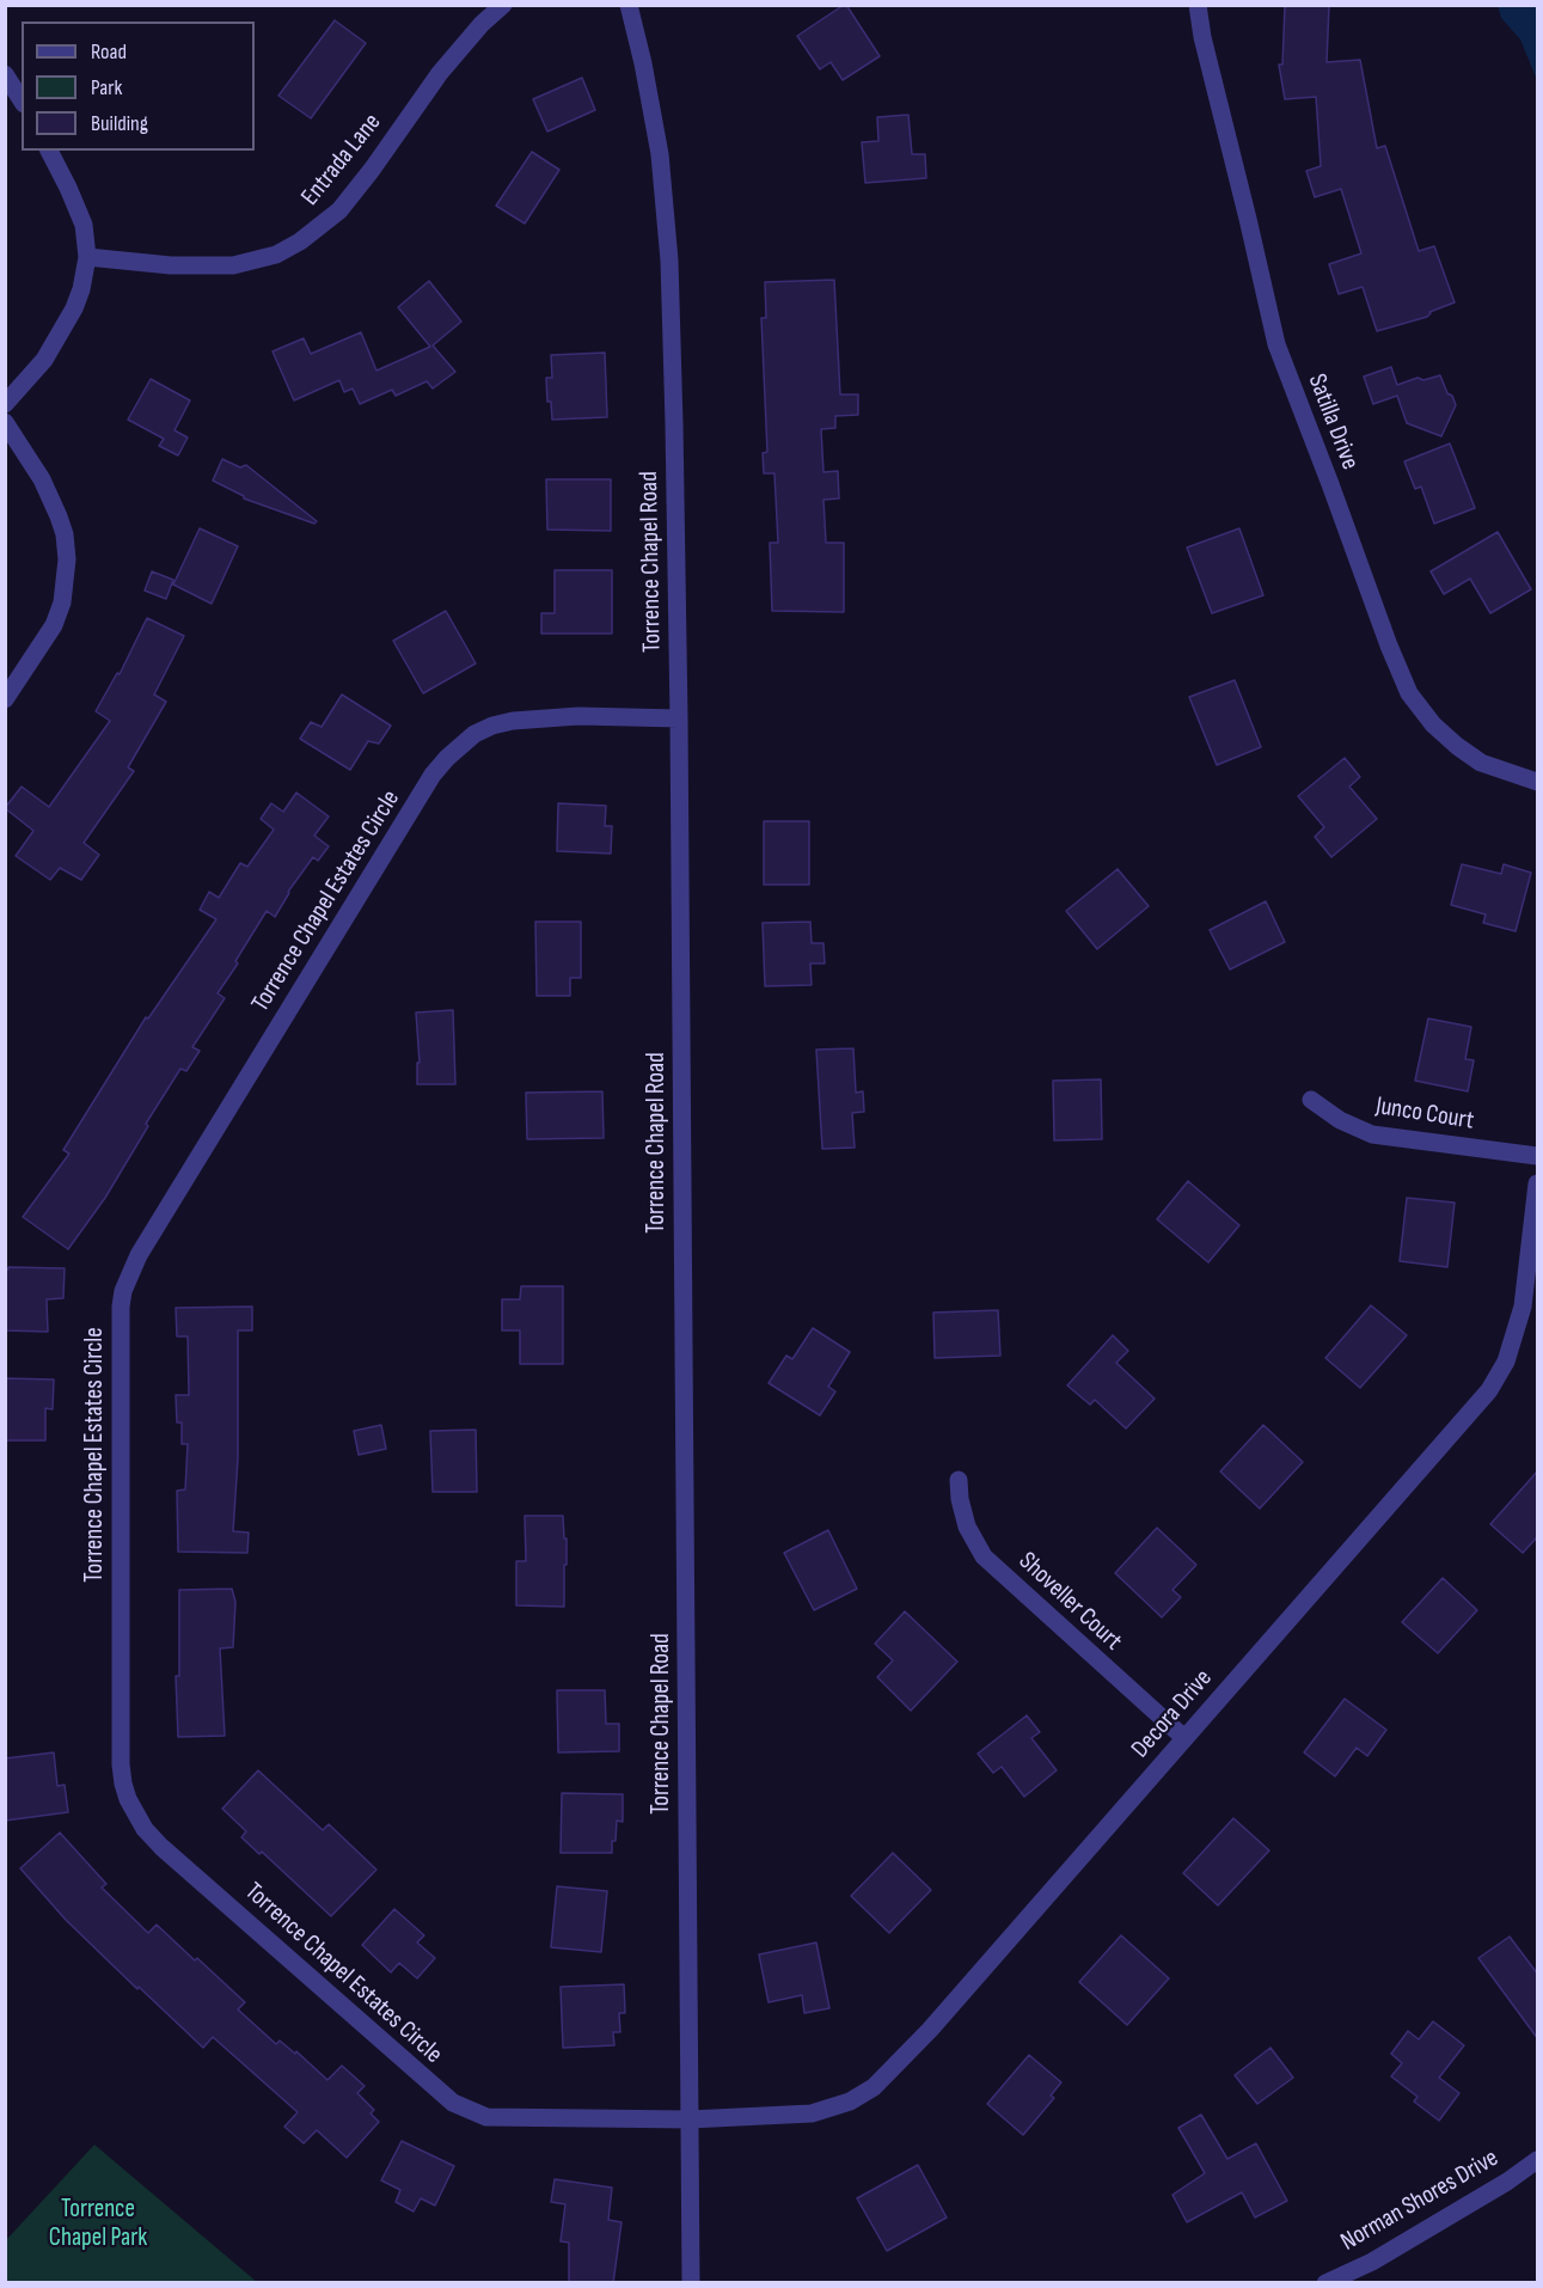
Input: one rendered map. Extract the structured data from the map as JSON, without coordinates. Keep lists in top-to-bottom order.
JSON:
{
  "streets": {
    "street": [
      "Entrada Lane",
      "Satilla Drive",
      "Torrence Chapel Road",
      "Torrence Chapel Estates Circle",
      "Junco Court",
      "Shoveller Court",
      "Decora Drive",
      "Norman Shores Drive"
    ]
  },
  "crossings": [
    ["Torrence Chapel Road", "Torrence Chapel Estates Circle"],
    ["Torrence Chapel Road", "Decora Drive"],
    ["Torrence Chapel Estates Circle", "Decora Drive"],
    ["Shoveller Court", "Decora Drive"]
  ],
  "parks": ["Torrence Chapel Park"],
  "legend": ["Road", "Park", "Building"]
}
